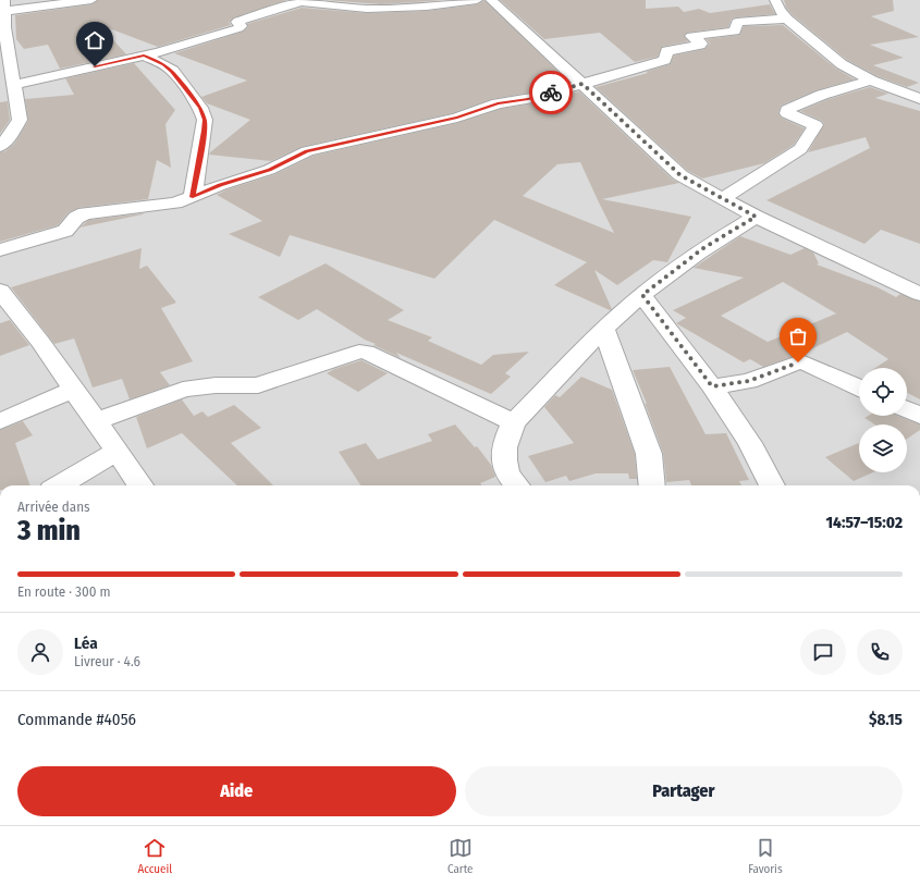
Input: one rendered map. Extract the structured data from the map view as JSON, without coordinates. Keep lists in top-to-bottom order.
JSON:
{
  "page": {
    "heading": ["3 min", "Arrivée dans", "14:57–15:02"],
    "panel": [
      "Léa",
      "Livreur · 4.6",
      "Commande #4056",
      "$8.15"
    ],
    "bar": "En route · 300 m",
    "buttons": ["Aide", "Partager"],
    "tabs": ["Accueil", "Carte", "Favoris"]
  }
}
